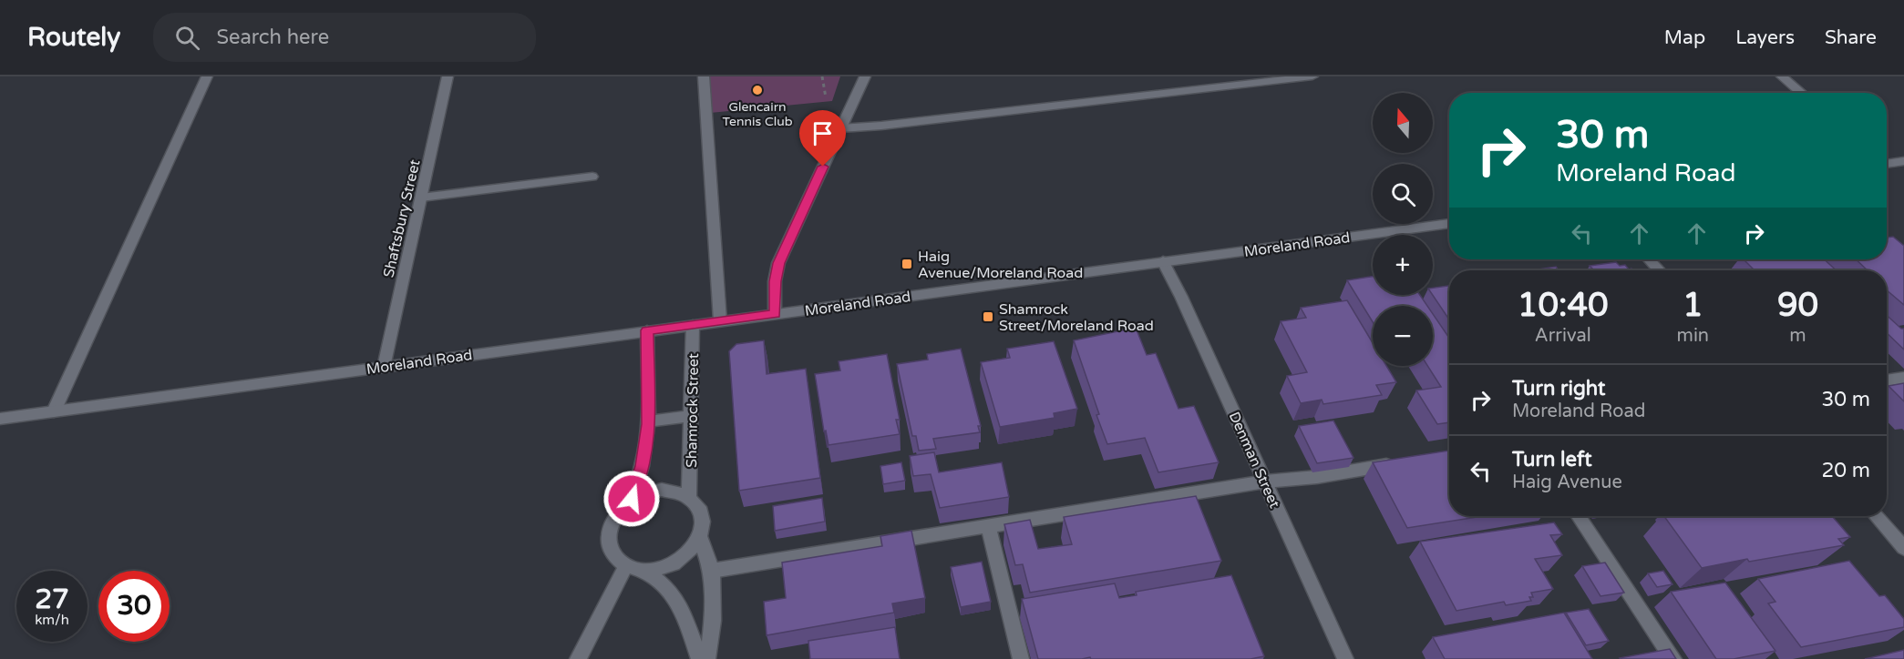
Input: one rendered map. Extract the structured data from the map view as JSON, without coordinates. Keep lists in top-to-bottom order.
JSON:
{
  "streets": {
    "street": [
      "Shaftsbury Street",
      "Moreland Road",
      "Shamrock Street",
      "Denman Street"
    ]
  },
  "crossings": [
    ["Shaftsbury Street", "Moreland Road"],
    ["Moreland Road", "Shamrock Street"],
    ["Moreland Road", "Denman Street"]
  ],
  "places": {
    "other": ["Glencairn Tennis Club"],
    "transit": ["Haig Avenue/Moreland Road", "Shamrock Street/Moreland Road"]
  },
  "north": "top",
  "page": {
    "header": "Routely",
    "search": "Search here",
    "nav": ["Map", "Layers", "Share"],
    "map_buttons": ["+", "−"],
    "turn": ["30 m", "Moreland Road"],
    "eta": [
      "10:40",
      "Arrival",
      "1",
      "min",
      "90",
      "m"
    ],
    "list": [
      {
        "name": "Turn right",
        "note": "Moreland Road",
        "value": "30 m"
      },
      {
        "name": "Turn left",
        "note": "Haig Avenue",
        "value": "20 m"
      }
    ],
    "speed": "27 km/h",
    "limit": "30"
  }
}
